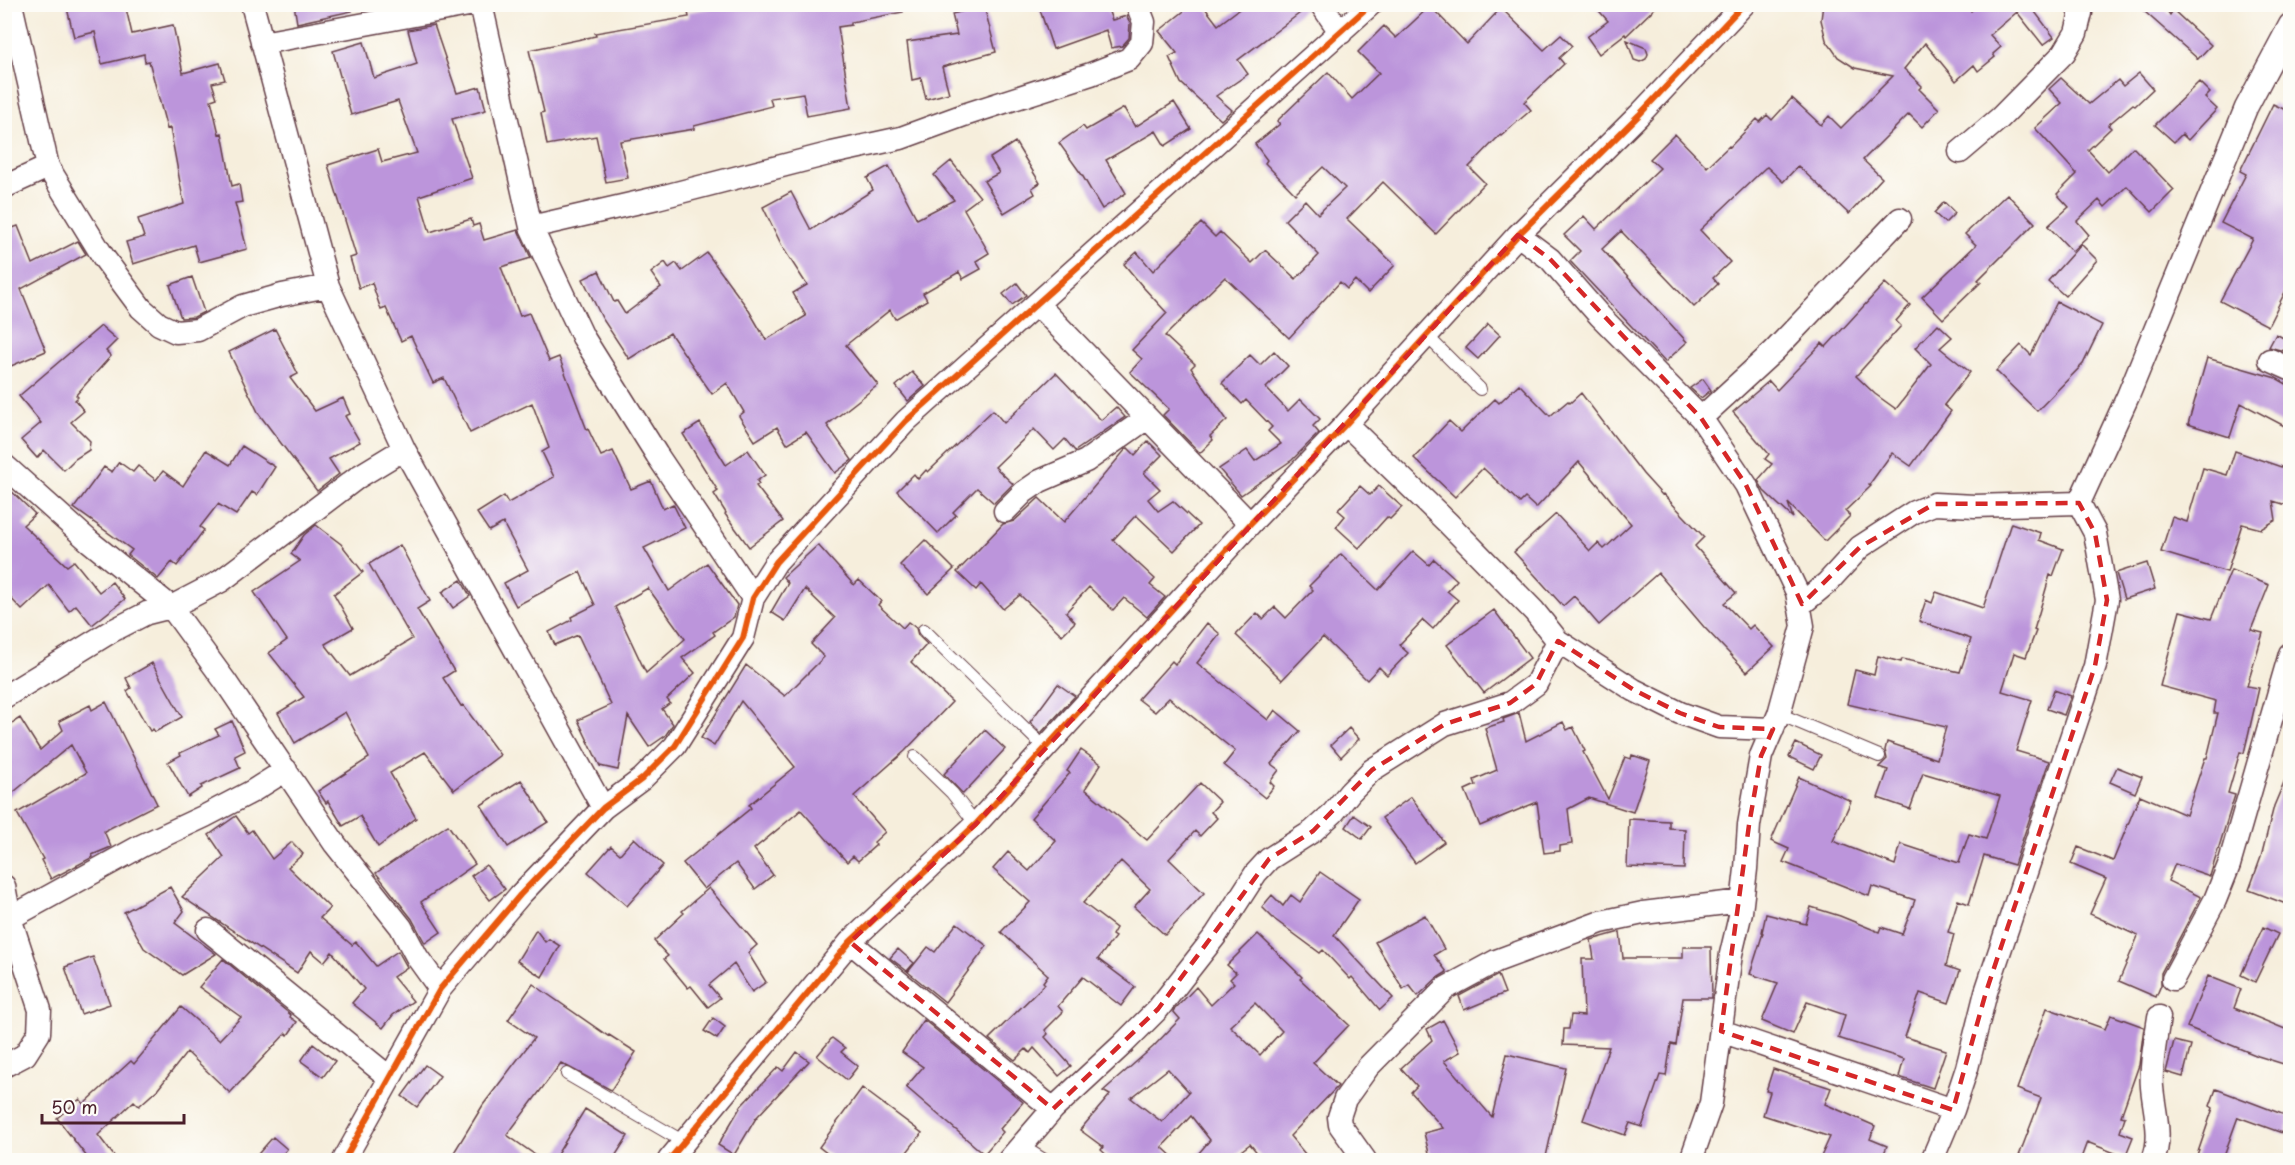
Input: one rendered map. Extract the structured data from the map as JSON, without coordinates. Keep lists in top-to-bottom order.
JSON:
{
  "scale_bar": "50 m"
}
